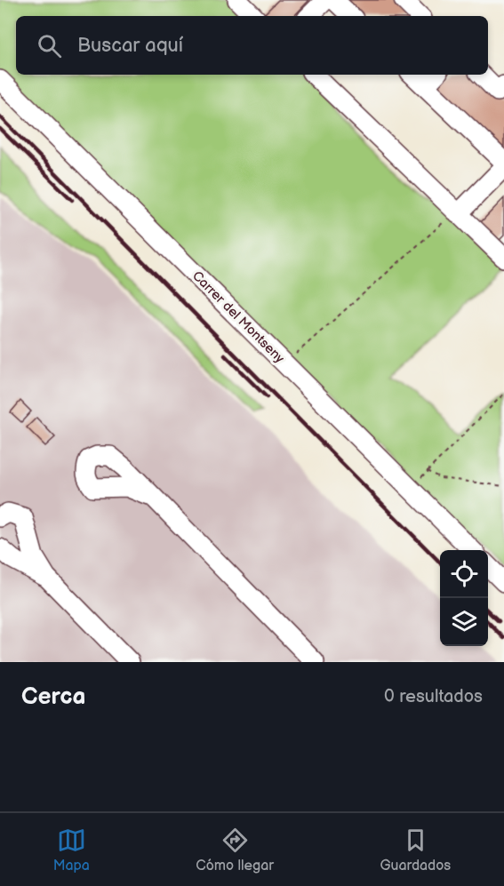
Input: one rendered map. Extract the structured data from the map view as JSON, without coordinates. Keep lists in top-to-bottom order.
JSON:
{
  "streets": {
    "street": ["Carrer del Montseny"]
  },
  "page": {
    "search": "Buscar aquí",
    "heading": ["Cerca", "0 resultados"],
    "nav": ["Mapa", "Cómo llegar", "Guardados"]
  }
}
